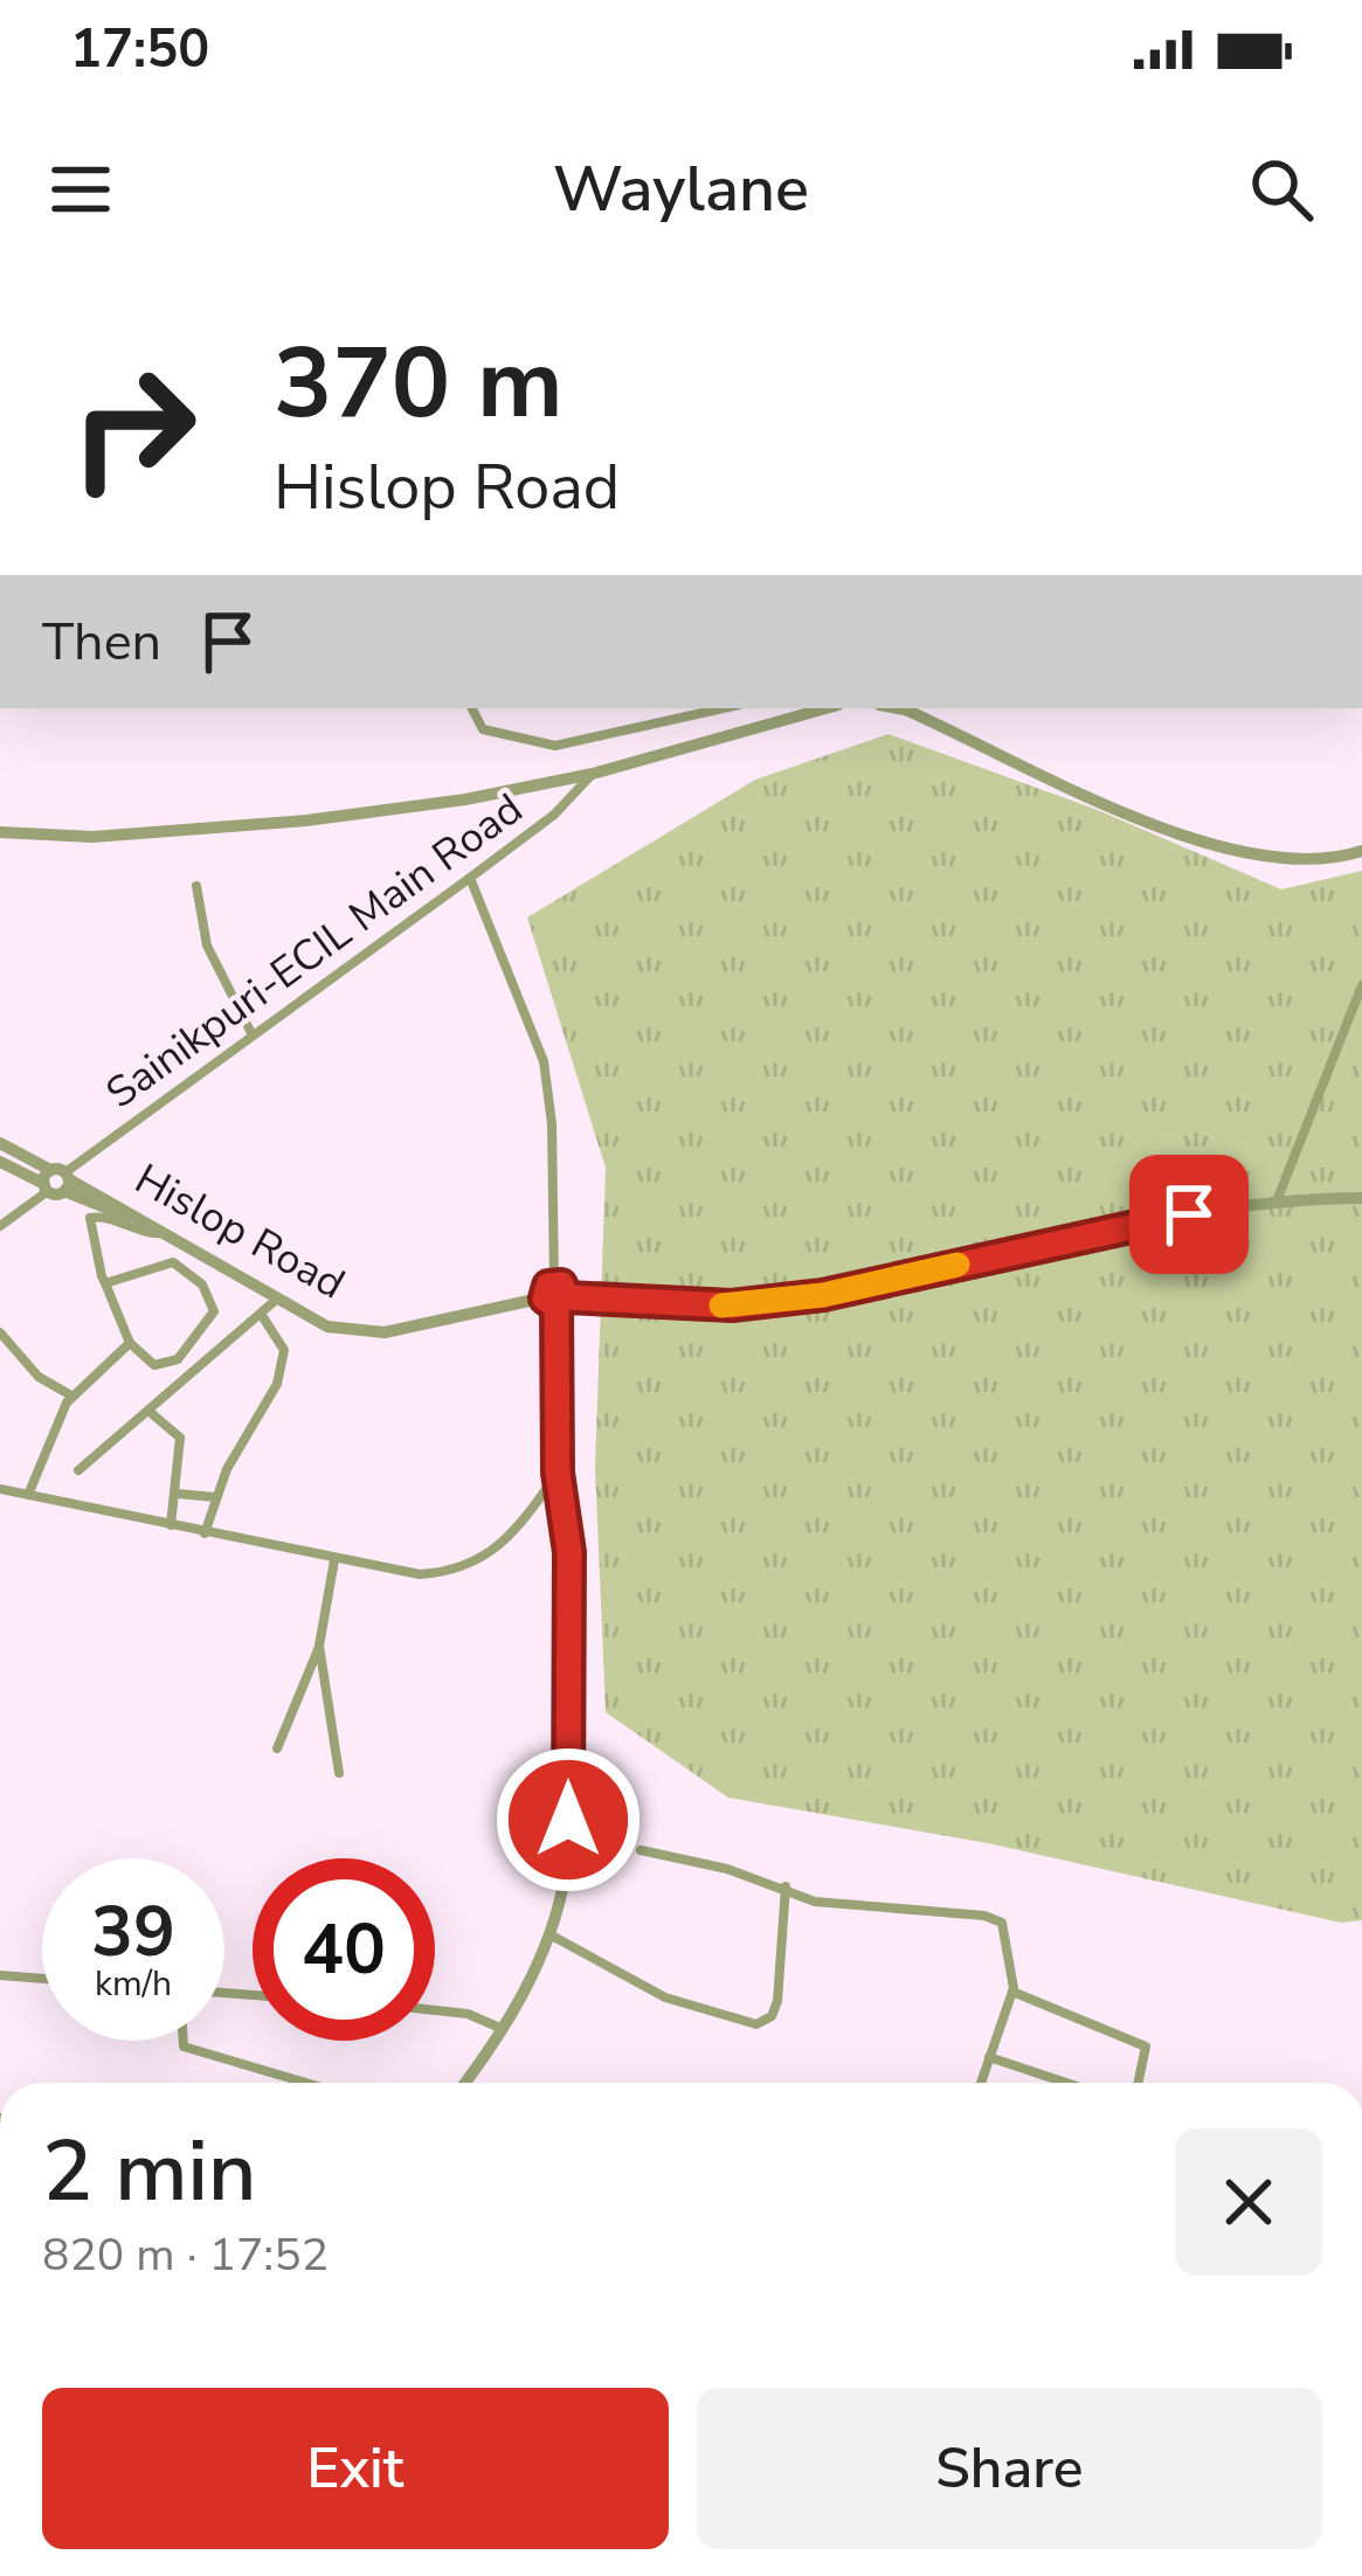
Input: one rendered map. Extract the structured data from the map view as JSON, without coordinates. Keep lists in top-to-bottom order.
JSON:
{
  "streets": {
    "street": ["Sainikpuri-ECIL Main Road", "Hislop Road"]
  },
  "crossings": [
    ["Sainikpuri-ECIL Main Road", "Hislop Road"]
  ],
  "page": {
    "status": "17:50",
    "header": "Waylane",
    "turn": ["370 m", "Hislop Road"],
    "then": "Then",
    "speed": "39 km/h",
    "limit": "40",
    "heading": ["2 min", "820 m · 17:52"],
    "buttons": ["Exit", "Share"]
  }
}
